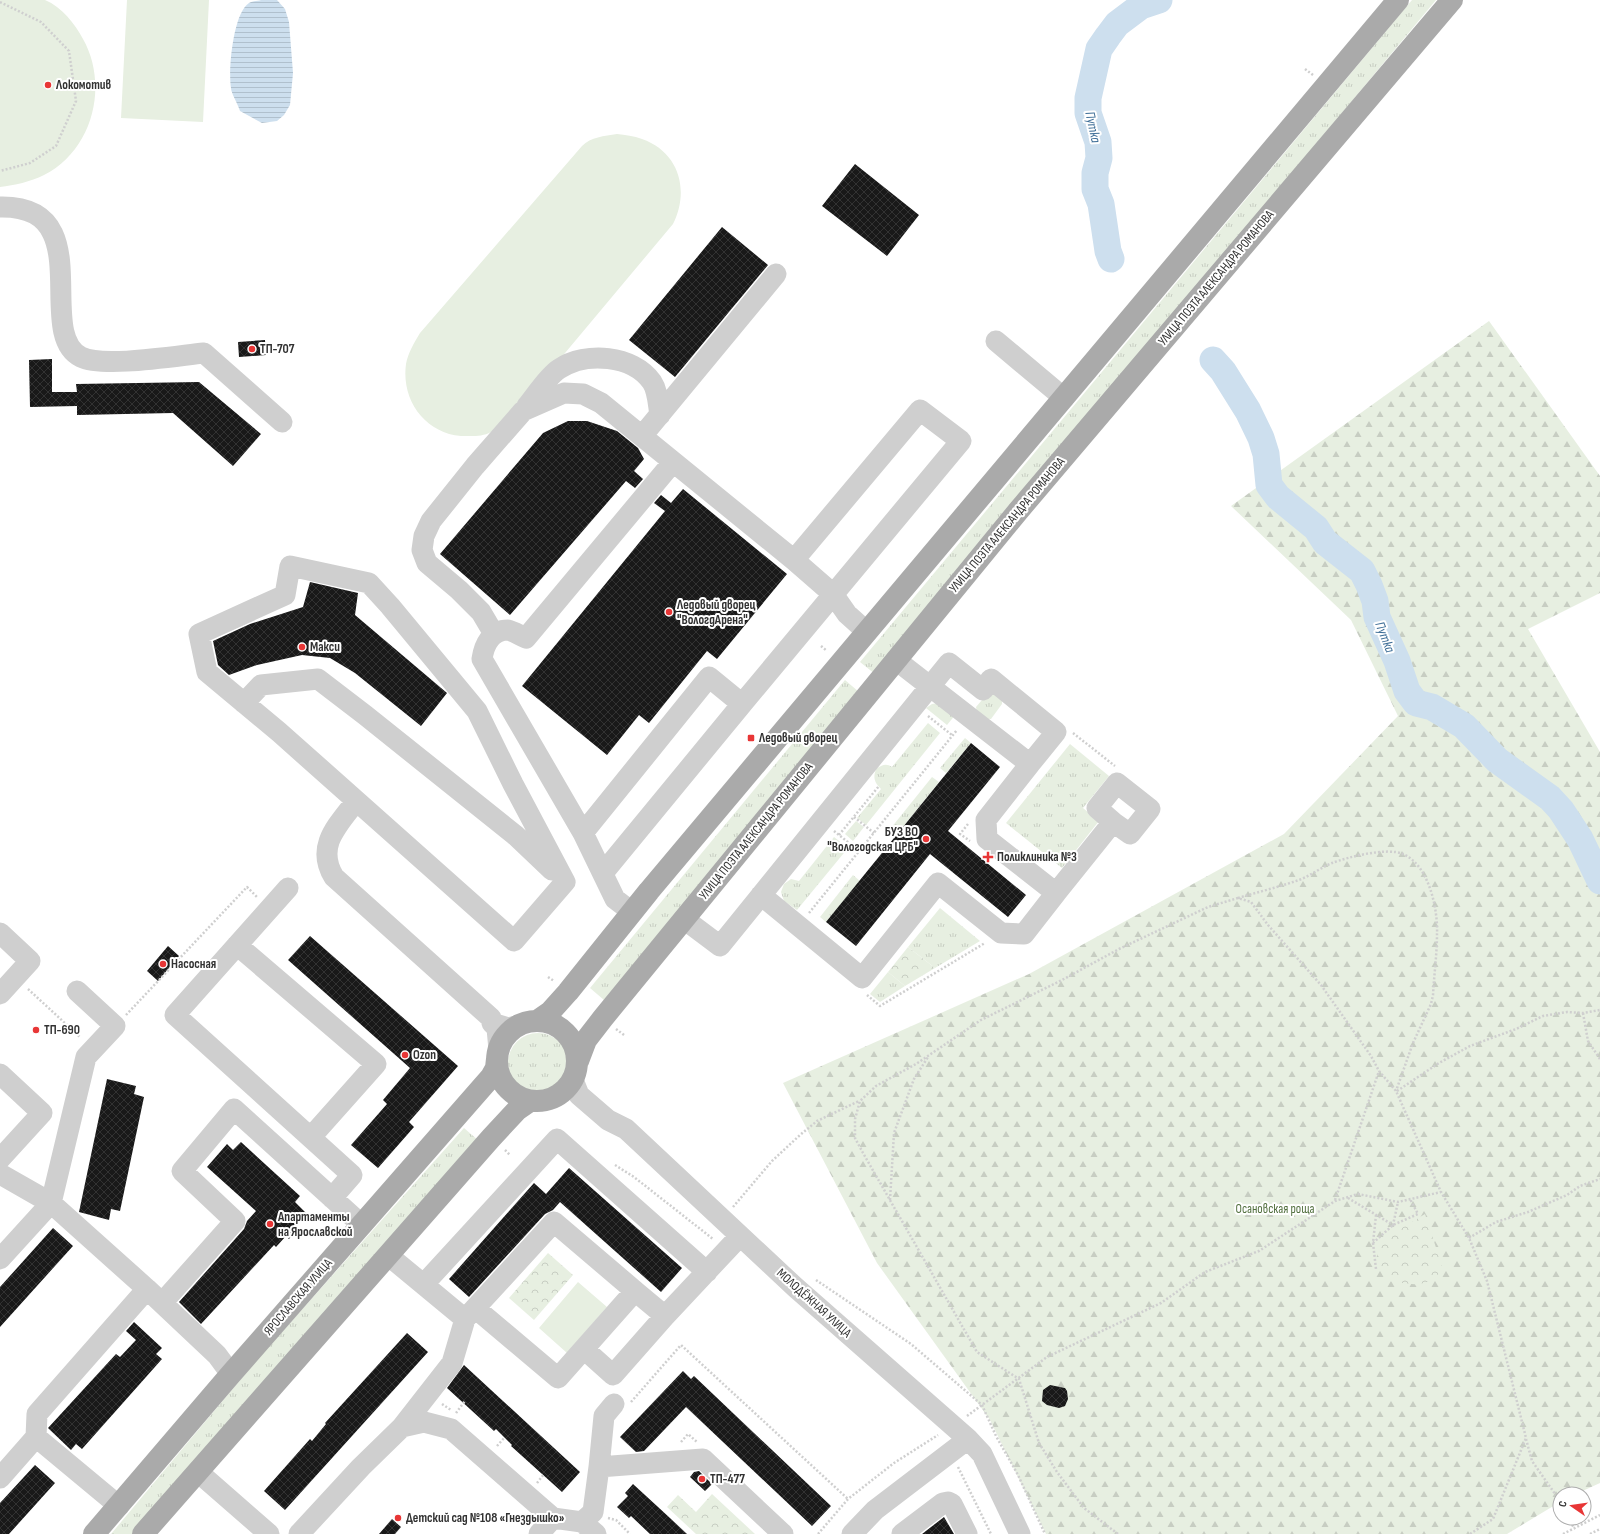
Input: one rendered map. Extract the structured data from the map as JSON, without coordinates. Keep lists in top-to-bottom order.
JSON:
{
  "streets": {
    "main road": ["УЛИЦА ПОЭТА АЛЕКСАНДРА РОМАНОВА", "ЯРОСЛАВСКАЯ УЛИЦА"],
    "street": ["МОЛОДЁЖНАЯ УЛИЦА"]
  },
  "crossings": [
    ["УЛИЦА ПОЭТА АЛЕКСАНДРА РОМАНОВА", "ЯРОСЛАВСКАЯ УЛИЦА"],
    ["УЛИЦА ПОЭТА АЛЕКСАНДРА РОМАНОВА", "МОЛОДЁЖНАЯ УЛИЦА"],
    ["ЯРОСЛАВСКАЯ УЛИЦА", "МОЛОДЁЖНАЯ УЛИЦА"]
  ],
  "water": ["Путка"],
  "parks": ["Осановская роща"],
  "places": {
    "other": [
      "Локомотив",
      "ТП-707",
      "Ледовый дворец \"ВологдАрена\"",
      "Макси",
      "БУЗ ВО \"Вологодская ЦРБ\"",
      "Насосная",
      "ТП-690",
      "Ozon",
      "Апартаменты на Ярославской",
      "ТП-477",
      "Детский сад №108 «Гнездышко»"
    ],
    "transit": ["Ледовый дворец"],
    "health": ["Поликлиника №3"]
  },
  "north": "left"
}
